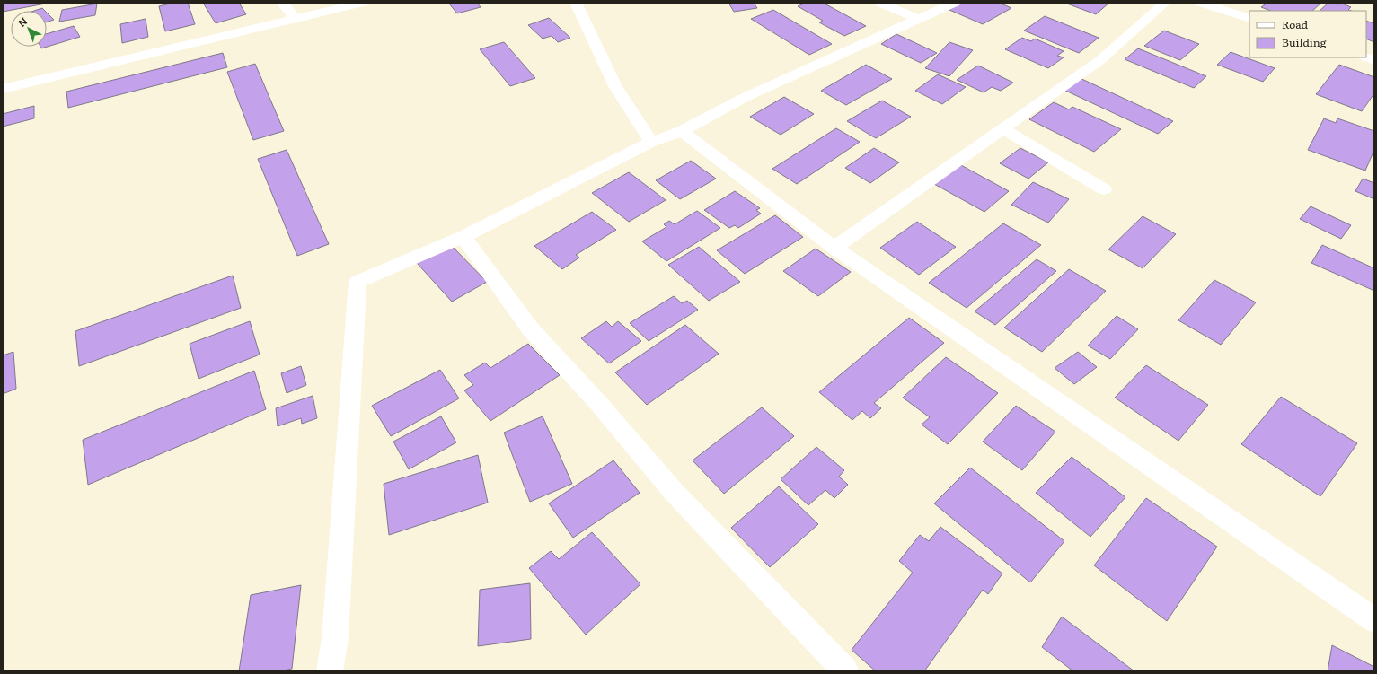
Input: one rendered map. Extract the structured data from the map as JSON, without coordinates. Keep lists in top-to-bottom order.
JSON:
{
  "legend": ["Road", "Building"],
  "north": "top left"
}
